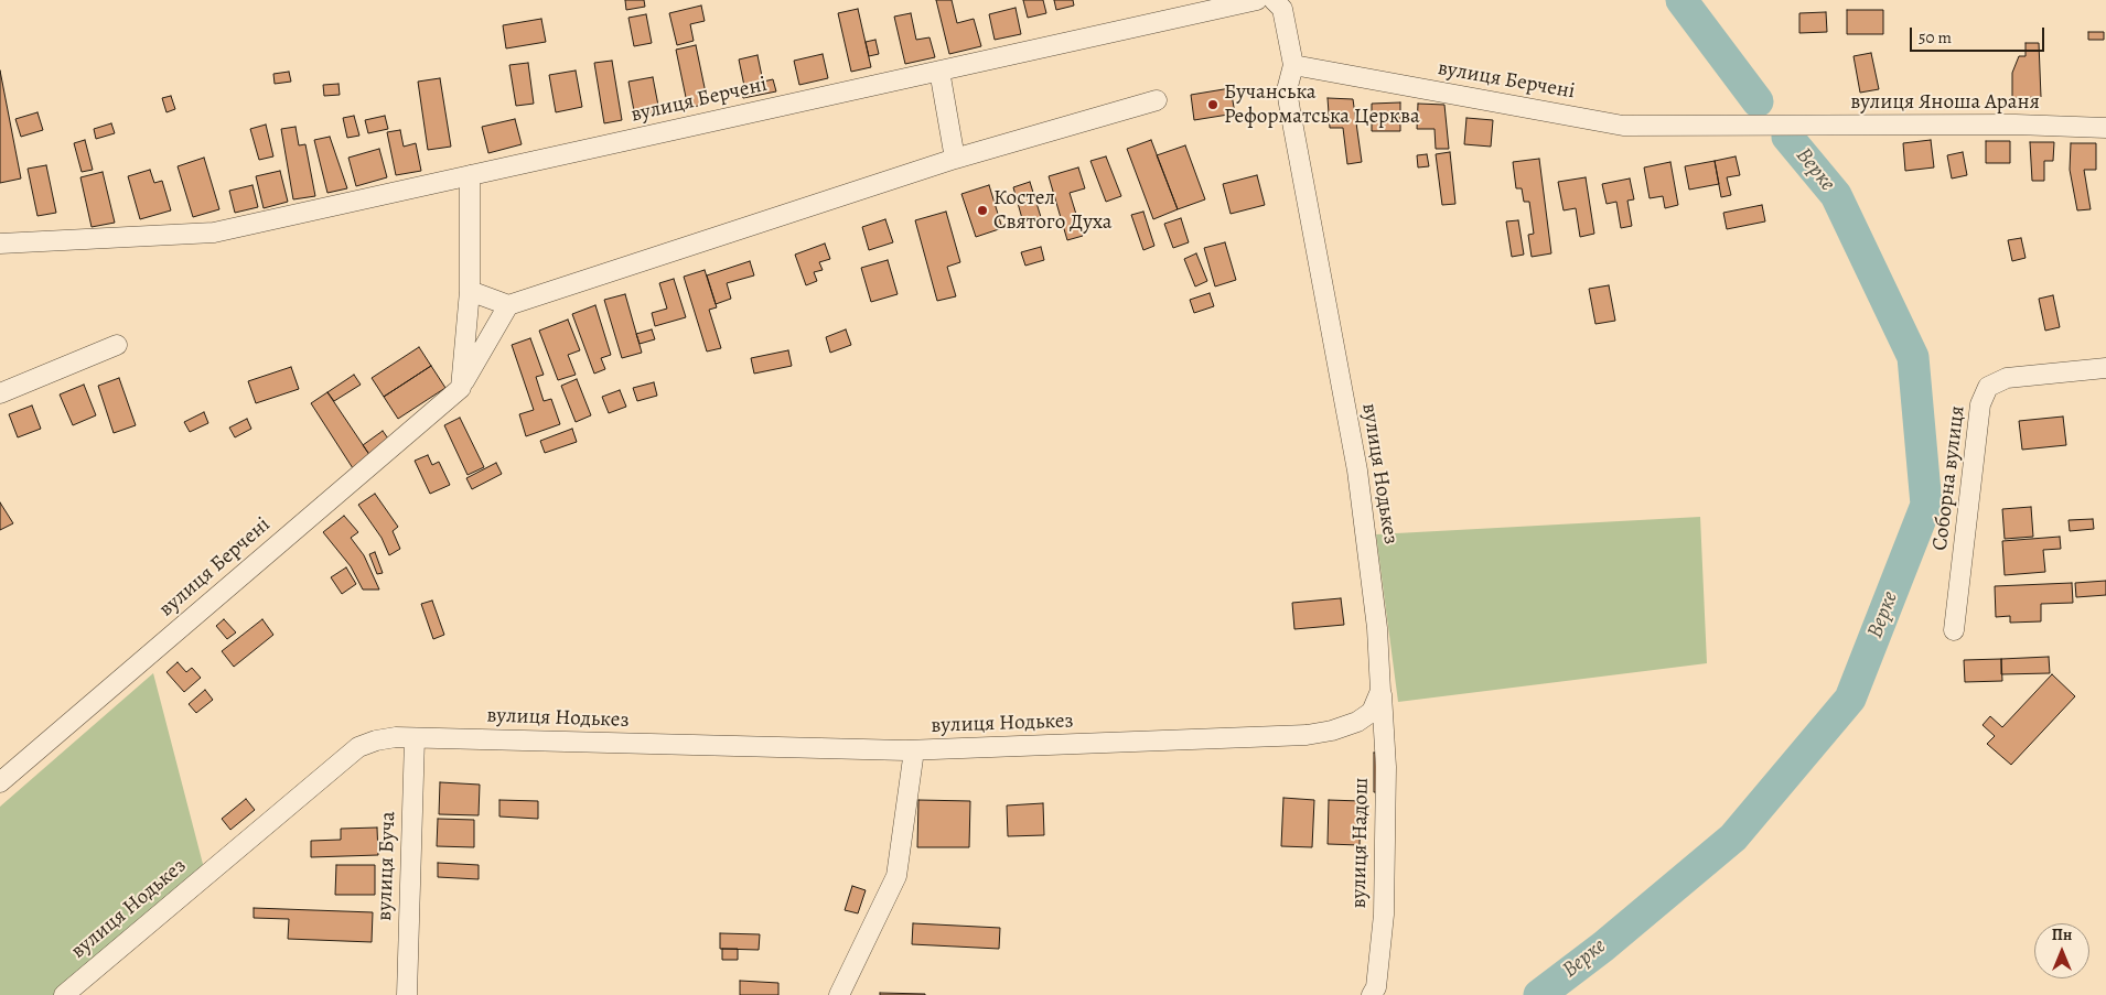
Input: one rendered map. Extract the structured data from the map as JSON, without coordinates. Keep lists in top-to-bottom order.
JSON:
{
  "streets": {
    "street": [
      "вулиця Берчені",
      "вулиця Яноша Араня",
      "вулиця Нодькез",
      "Соборна вулиця",
      "вулиця Надош",
      "вулиця Буча"
    ]
  },
  "crossings": [
    ["вулиця Берчені", "вулиця Яноша Араня"],
    ["вулиця Берчені", "вулиця Нодькез"],
    ["вулиця Нодькез", "вулиця Надош"],
    ["вулиця Нодькез", "вулиця Буча"]
  ],
  "water": ["Верке"],
  "places": ["Бучанська Реформатська Церква", "Костел Святого Духа"],
  "scale_bar": "50 m",
  "north": "top"
}
